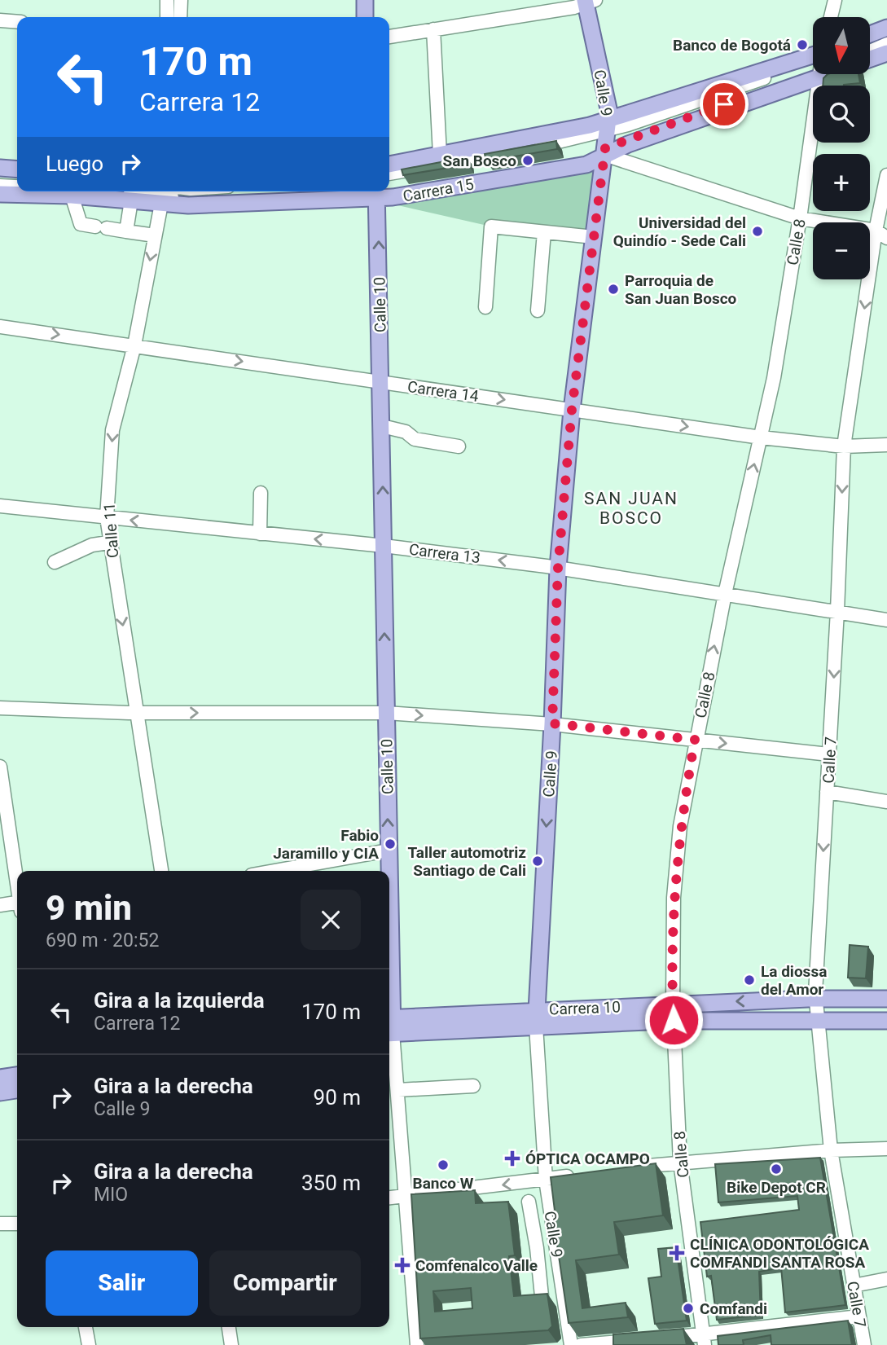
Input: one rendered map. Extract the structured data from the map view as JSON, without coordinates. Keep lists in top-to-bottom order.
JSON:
{
  "streets": {
    "main road": [
      "Calle 9",
      "Carrera 15",
      "Calle 10",
      "Carrera 10"
    ],
    "street": [
      "Calle 8",
      "Carrera 14",
      "Calle 11",
      "Carrera 13",
      "Calle 7"
    ]
  },
  "crossings": [
    ["Calle 9", "Carrera 15"],
    ["Calle 9", "Carrera 14"],
    ["Calle 9", "Carrera 13"],
    ["Calle 9", "Carrera 10"],
    ["Carrera 15", "Calle 10"],
    ["Carrera 15", "Calle 11"],
    ["Calle 8", "Carrera 14"],
    ["Calle 8", "Carrera 13"],
    ["Calle 8", "Carrera 10"],
    ["Calle 10", "Carrera 14"],
    ["Calle 10", "Carrera 13"],
    ["Carrera 14", "Calle 11"],
    ["Carrera 14", "Calle 7"],
    ["Calle 11", "Carrera 13"],
    ["Carrera 13", "Calle 7"],
    ["Calle 7", "Carrera 10"]
  ],
  "one_way": [
    "Calle 10",
    "Carrera 14",
    "Calle 11",
    "Carrera 13",
    "Calle 7"
  ],
  "districts": ["SAN JUAN BOSCO"],
  "places": {
    "other": [
      "Banco de Bogotá",
      "San Bosco",
      "Universidad del Quindío - Sede Cali",
      "Parroquia de San Juan Bosco",
      "Fabio Jaramillo y CIA",
      "Taller automotriz Santiago de Cali",
      "La diossa del Amor",
      "Banco W",
      "Bike Depot CR",
      "Comfandi"
    ],
    "health": ["ÓPTICA OCAMPO", "CLÍNICA ODONTOLÓGICA COMFANDI SANTA ROSA", "Comfenalco Valle"]
  },
  "north": "bottom",
  "page": {
    "map_buttons": ["+", "−"],
    "turn": ["170 m", "Carrera 12"],
    "then": "Luego",
    "heading": ["9 min", "690 m · 20:52"],
    "list": [
      {
        "name": "Gira a la izquierda",
        "note": "Carrera 12",
        "value": "170 m"
      },
      {
        "name": "Gira a la derecha",
        "note": "Calle 9",
        "value": "90 m"
      },
      {
        "name": "Gira a la derecha",
        "note": "MIO",
        "value": "350 m"
      }
    ],
    "buttons": ["Salir", "Compartir"]
  }
}
